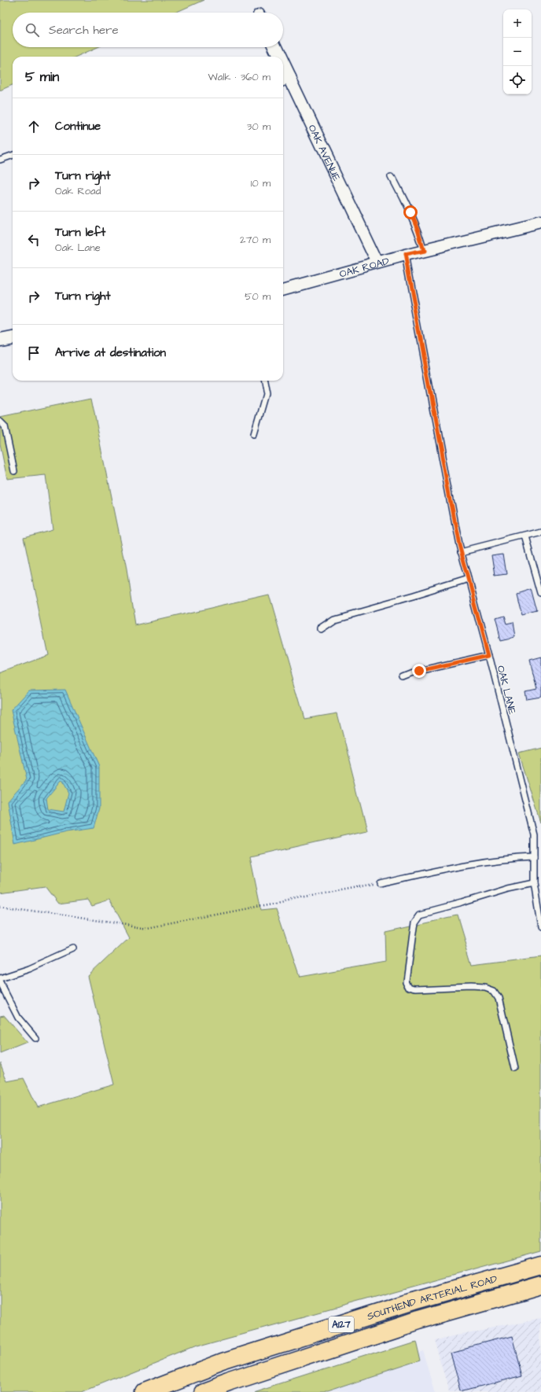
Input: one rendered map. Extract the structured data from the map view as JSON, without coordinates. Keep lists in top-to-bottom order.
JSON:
{
  "streets": {
    "highway": ["SOUTHEND ARTERIAL ROAD", "A127"],
    "street": ["OAK AVENUE", "OAK ROAD"],
    "lane": ["OAK LANE"]
  },
  "crossings": [
    ["OAK AVENUE", "OAK ROAD"],
    ["OAK ROAD", "OAK LANE"]
  ],
  "page": {
    "map_buttons": ["+", "−"],
    "search": "Search here",
    "heading": ["5 min", "Walk · 360 m"],
    "list": [
      ["Continue", "30 m"],
      ["Turn right", "Oak Road", "10 m"],
      ["Turn left", "Oak Lane", "270 m"],
      ["Turn right", "50 m"],
      "Arrive at destination"
    ]
  }
}
